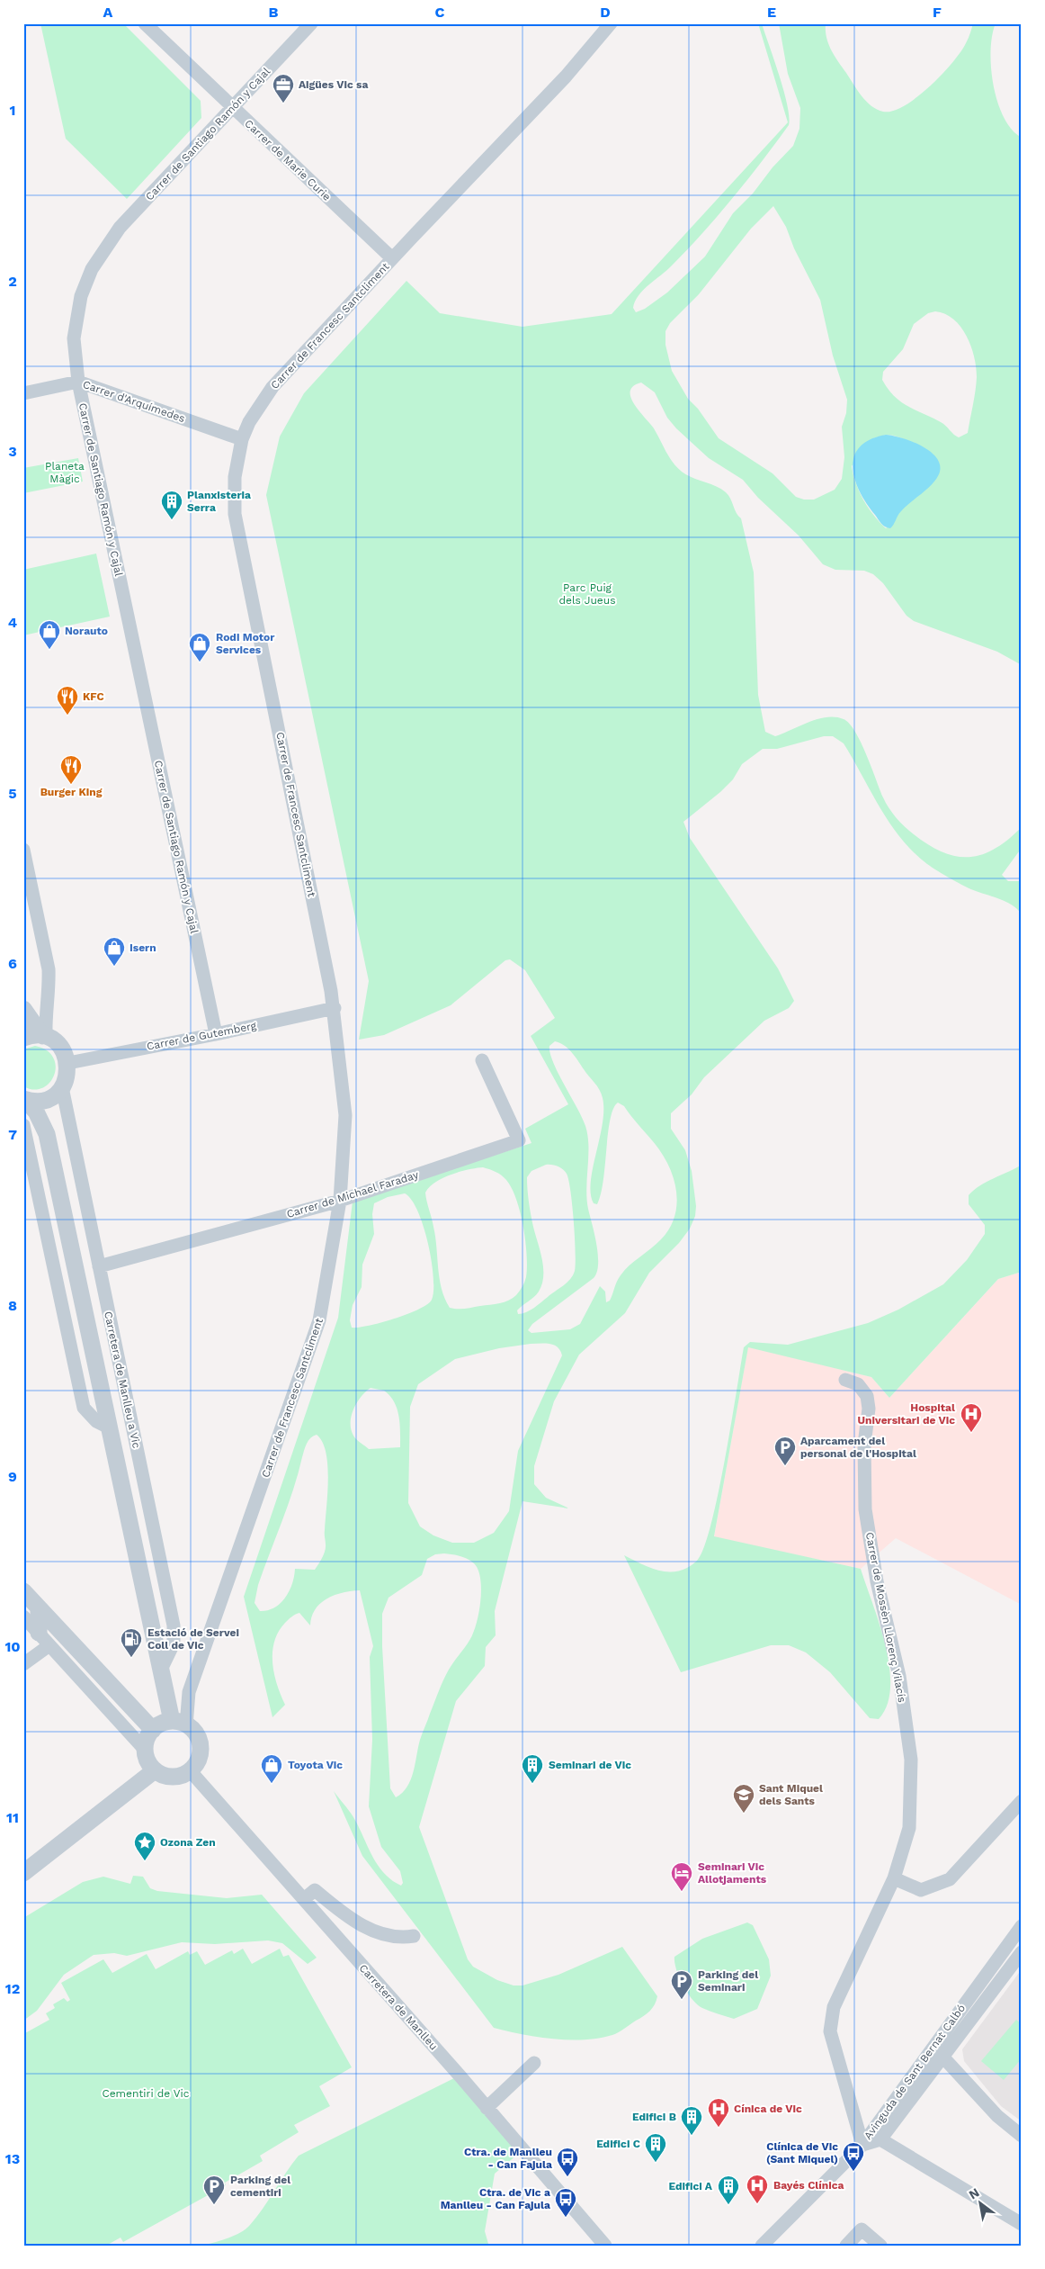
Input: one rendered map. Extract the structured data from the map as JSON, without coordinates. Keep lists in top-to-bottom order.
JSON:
{
  "streets": {
    "street": [
      "Carrer de Santiago Ramón y Cajal",
      "Carrer de Marie Curie",
      "Carrer de Francesc Santcliment",
      "Carrer d'Arquímedes",
      "Carrer de Gutemberg",
      "Carrer de Michael Faraday",
      "Carretera de Manlleu a Vic",
      "Carrer de Mossèn Llorenç Vilacís",
      "Carretera de Manlleu",
      "Avinguda de Sant Bernat Calbó"
    ]
  },
  "crossings": [
    ["Carrer de Santiago Ramón y Cajal", "Carrer de Marie Curie"],
    ["Carrer de Santiago Ramón y Cajal", "Carrer d'Arquímedes"],
    ["Carrer de Santiago Ramón y Cajal", "Carrer de Gutemberg"],
    ["Carrer de Marie Curie", "Carrer de Francesc Santcliment"],
    ["Carrer de Francesc Santcliment", "Carrer d'Arquímedes"],
    ["Carrer de Francesc Santcliment", "Carrer de Gutemberg"],
    ["Carrer de Francesc Santcliment", "Carrer de Michael Faraday"],
    ["Carrer de Francesc Santcliment", "Carretera de Manlleu a Vic"],
    ["Carrer de Francesc Santcliment", "Carretera de Manlleu"],
    ["Carrer de Michael Faraday", "Carretera de Manlleu a Vic"],
    ["Carretera de Manlleu a Vic", "Carretera de Manlleu"],
    ["Carrer de Mossèn Llorenç Vilacís", "Avinguda de Sant Bernat Calbó"]
  ],
  "parks": ["Planeta Màgic", "Parc Puig dels Jueus", "Cementiri de Vic"],
  "places": {
    "office": ["Aigües Vic sa"],
    "building": [
      "Planxisteria Serra",
      "Seminari de Vic",
      "Edifici B",
      "Edifici C",
      "Edifici A"
    ],
    "shop": [
      "Norauto",
      "Rodi Motor Services",
      "Isern",
      "Toyota Vic"
    ],
    "restaurant": ["KFC", "Burger King"],
    "hospital": ["Hospital Universitari de Vic", "Cínica de Vic", "Bayés Clínica"],
    "parking": ["Aparcament del personal de l'Hospital", "Parking del Seminari", "Parking del cementiri"],
    "fuel station": ["Estació de Servei Coll de Vic"],
    "school or university": ["Sant Miquel dels Sants"],
    "place": ["Ozona Zen"],
    "hotel": ["Seminari Vic Allotjaments"],
    "bus stop": ["Clínica de Vic (Sant Miquel)", "Ctra. de Manlleu - Can Fajula", "Ctra. de Vic a Manlleu - Can Fajula"]
  },
  "north": "top left",
  "grid": {
    "columns": [
      "A",
      "B",
      "C",
      "D",
      "E",
      "F"
    ],
    "rows": [
      "1",
      "2",
      "3",
      "4",
      "5",
      "6",
      "7",
      "8",
      "9",
      "10",
      "11",
      "12",
      "13"
    ]
  }
}
